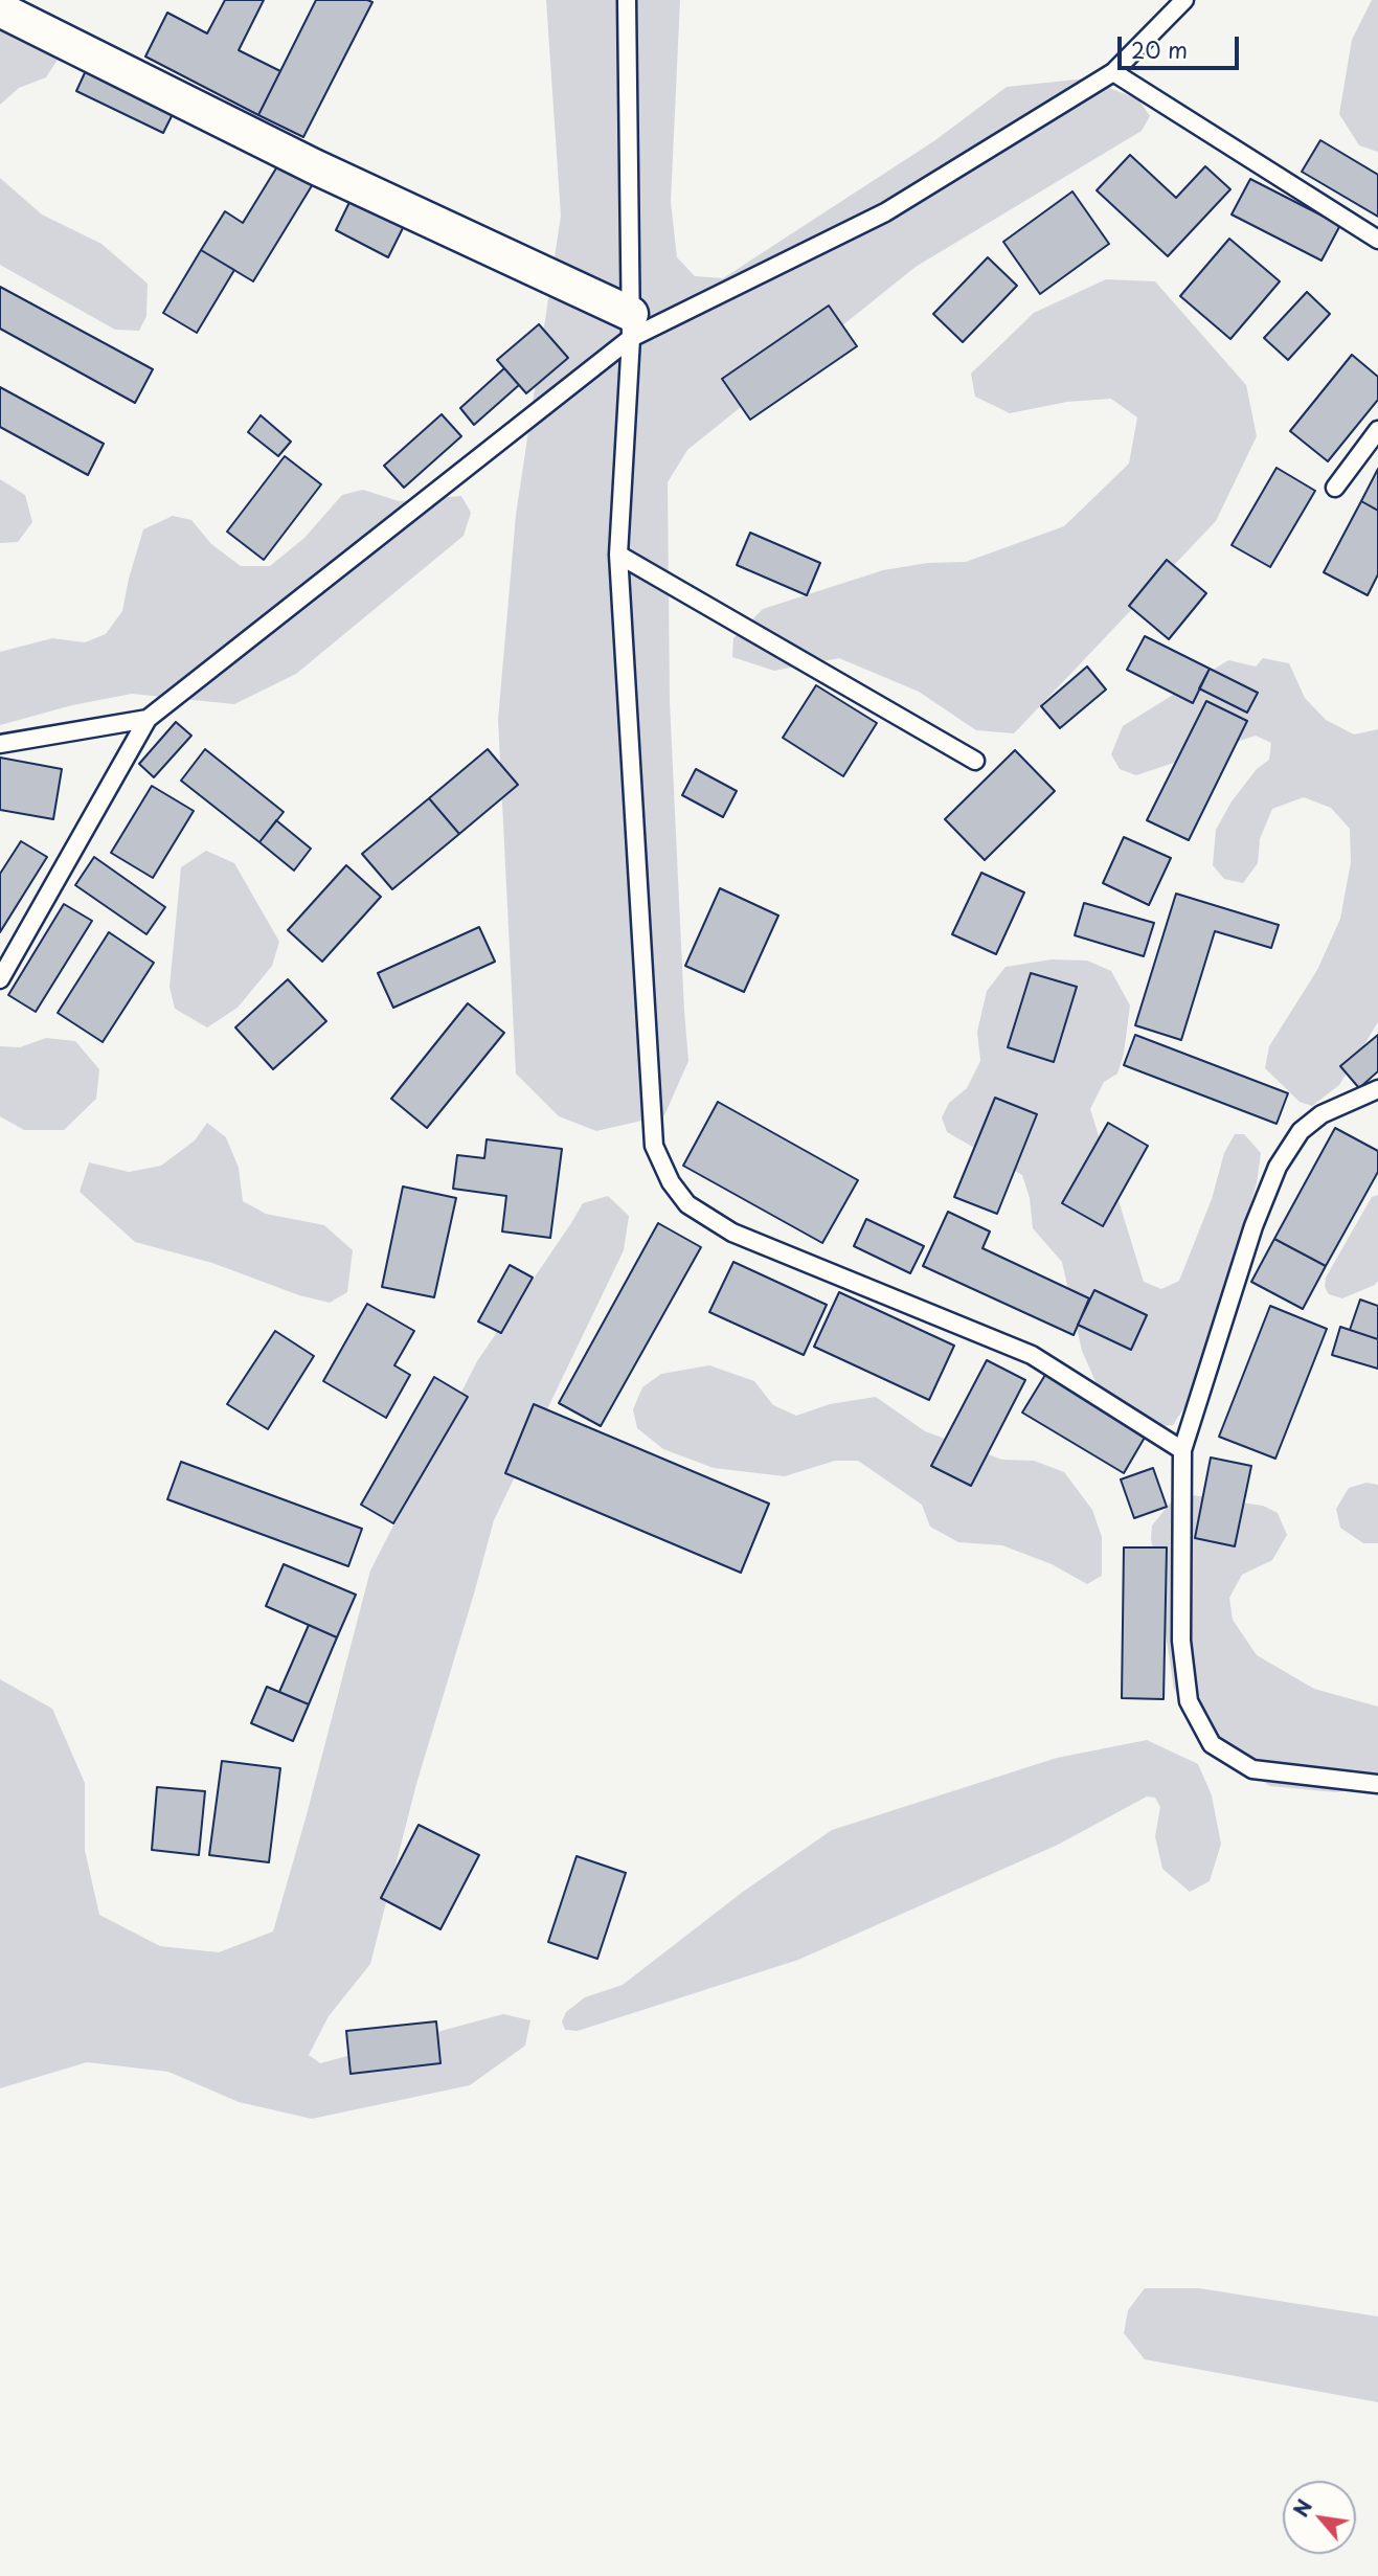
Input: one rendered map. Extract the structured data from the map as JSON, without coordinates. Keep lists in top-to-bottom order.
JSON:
{
  "scale_bar": "20 m",
  "north": "top left"
}
